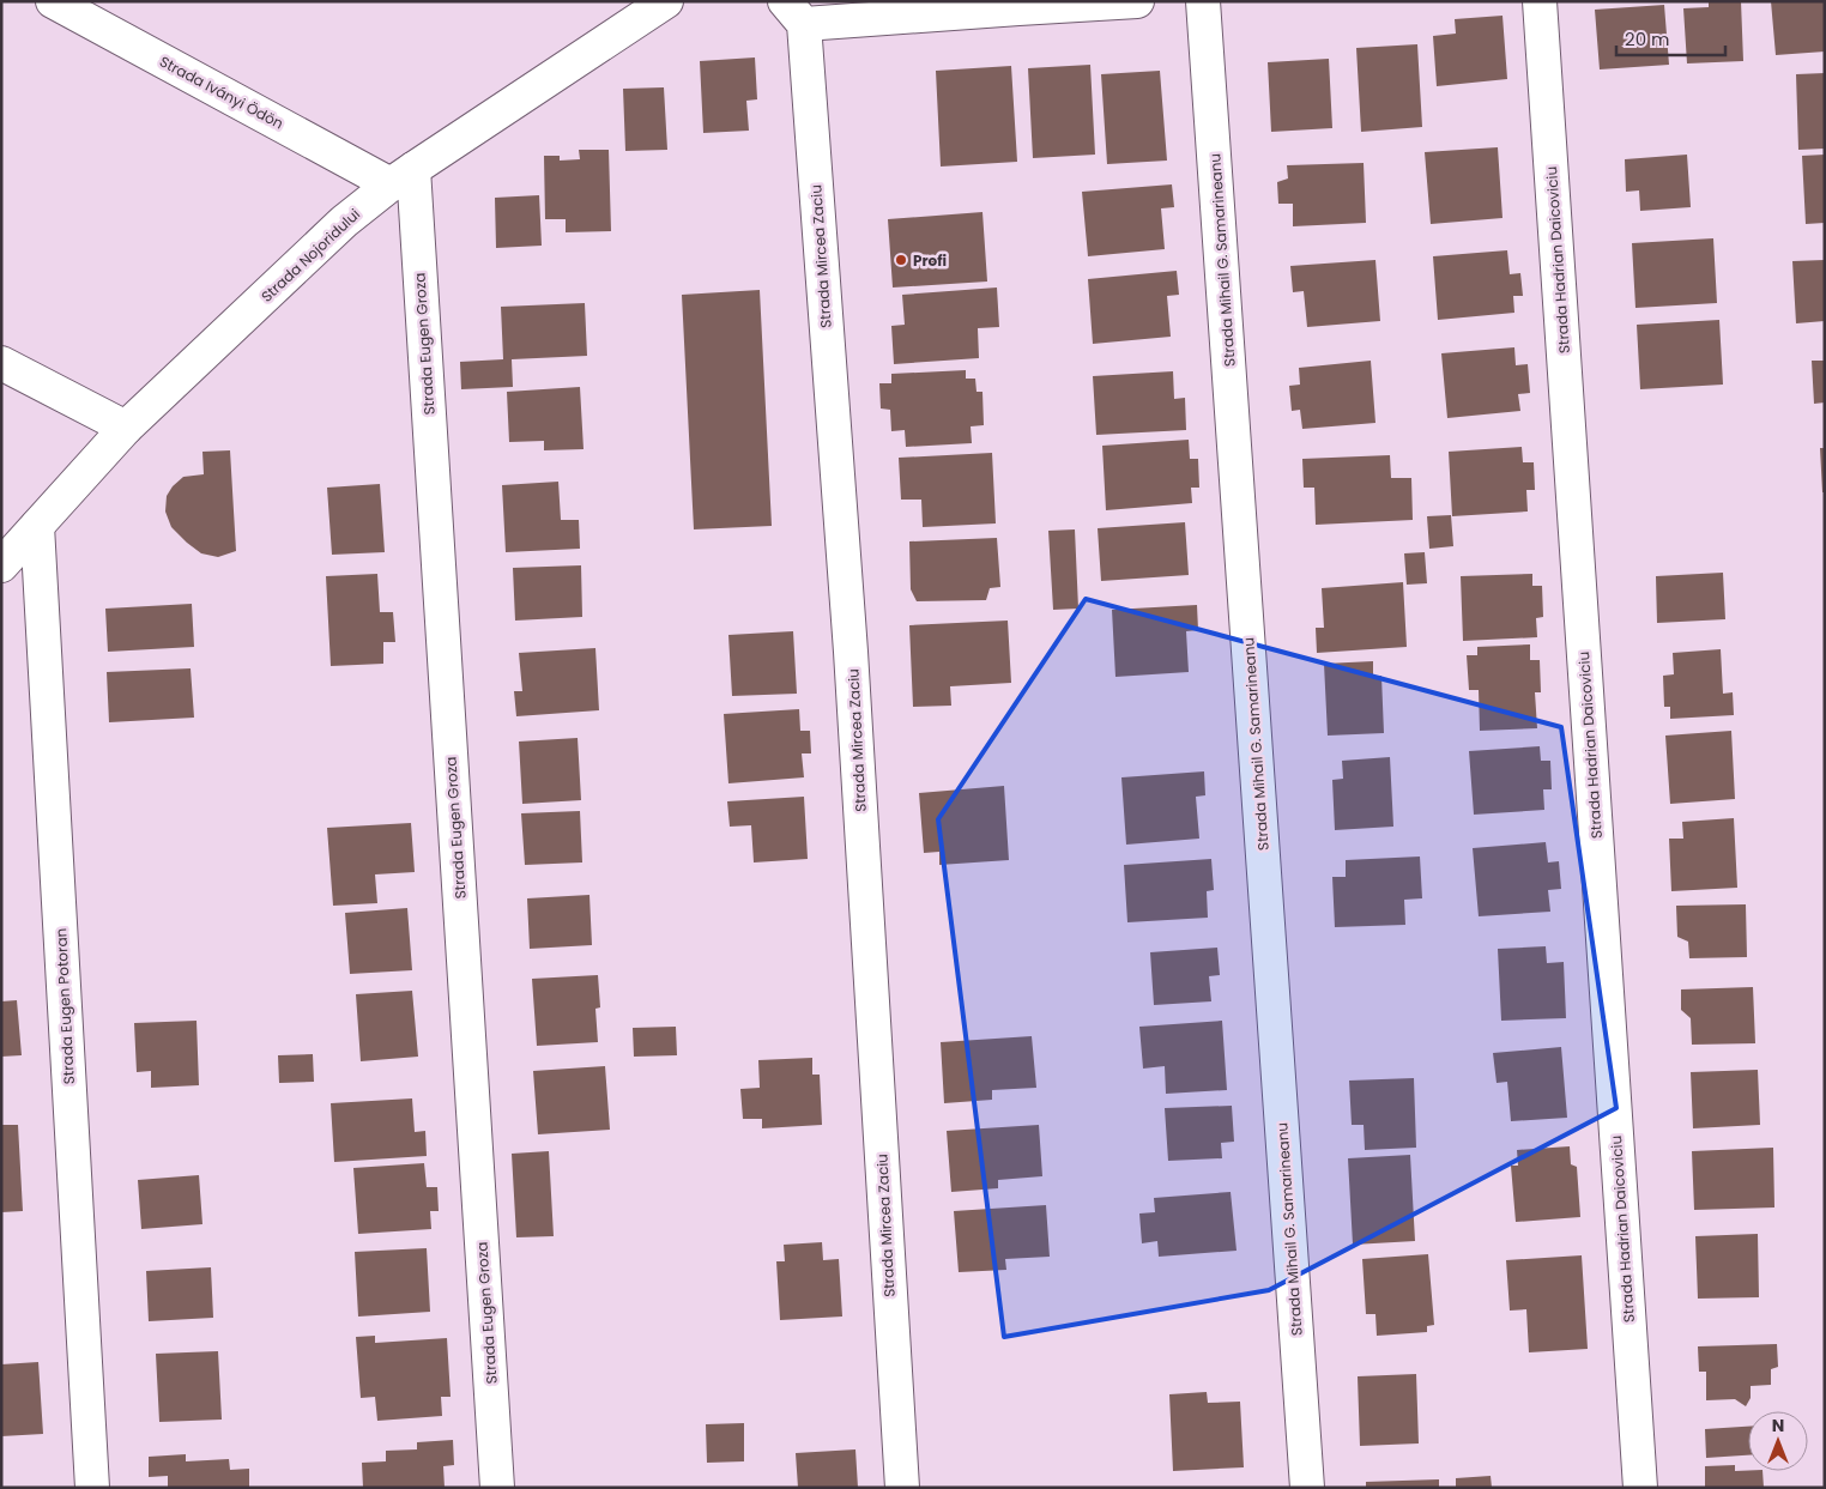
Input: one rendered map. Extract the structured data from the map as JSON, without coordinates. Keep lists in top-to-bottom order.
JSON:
{
  "streets": {
    "street": [
      "Strada Iványi Ödön",
      "Strada Nojoridului",
      "Strada Mircea Zaciu",
      "Strada Mihail G. Samarineanu",
      "Strada Hadrian Daicoviciu",
      "Strada Eugen Groza",
      "Strada Eugen Potoran"
    ]
  },
  "crossings": [
    ["Strada Iványi Ödön", "Strada Nojoridului"],
    ["Strada Iványi Ödön", "Strada Eugen Groza"],
    ["Strada Nojoridului", "Strada Eugen Groza"],
    ["Strada Nojoridului", "Strada Eugen Potoran"]
  ],
  "places": ["Profi"],
  "scale_bar": "20 m",
  "north": "top"
}
